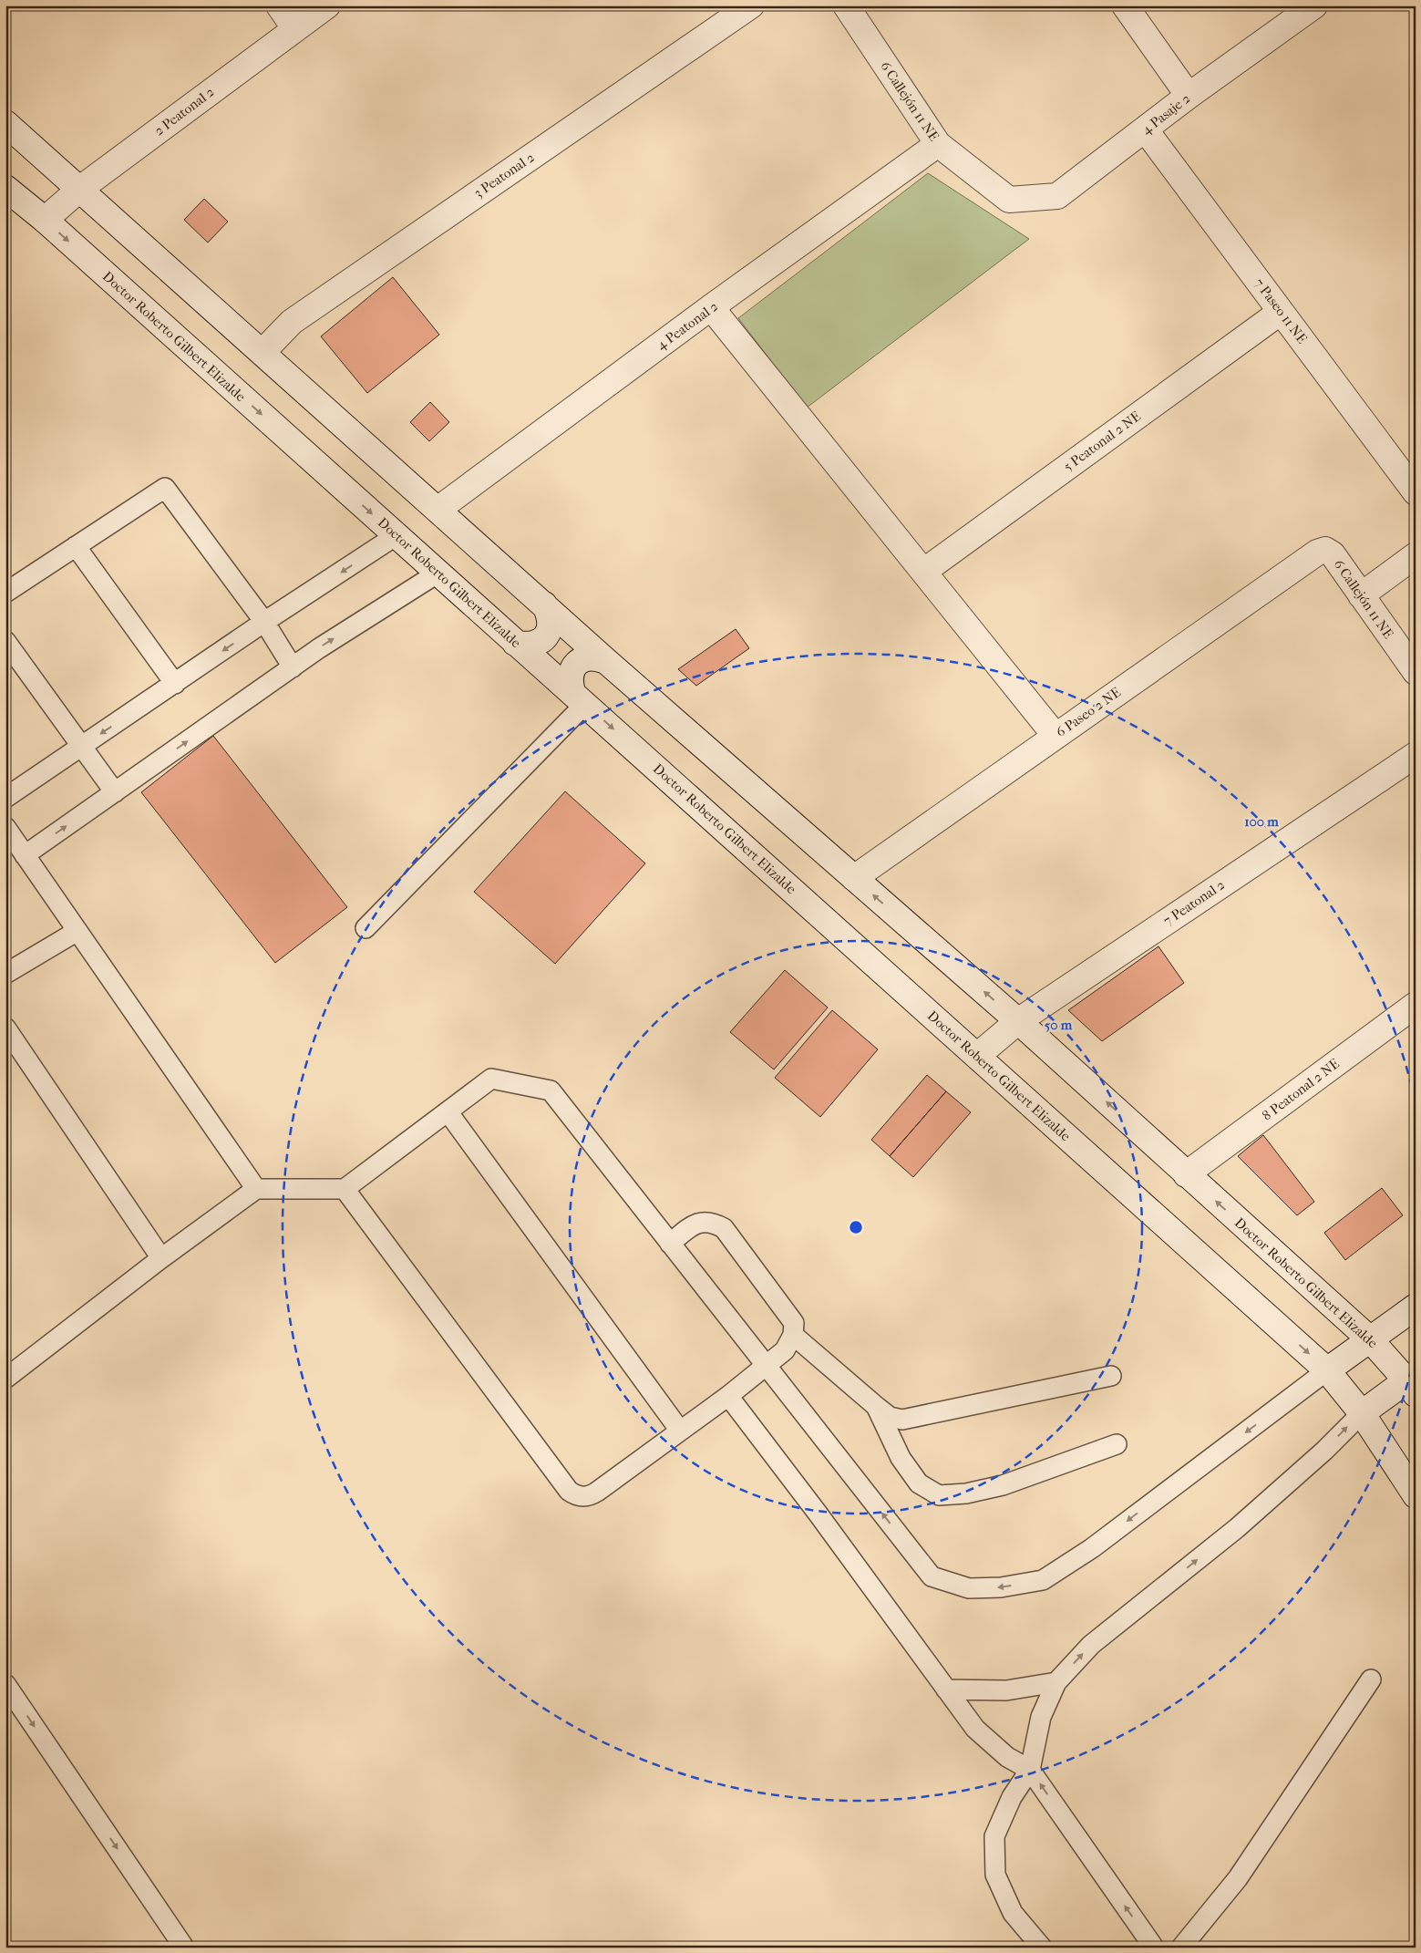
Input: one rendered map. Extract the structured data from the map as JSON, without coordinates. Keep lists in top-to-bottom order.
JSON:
{
  "streets": {
    "street": [
      "6 Callejón 11 NE",
      "2 Peatonal 2",
      "4 Pasaje 2",
      "3 Peatonal 2",
      "7 Paseo 11 NE",
      "4 Peatonal 2",
      "Doctor Roberto Gilbert Elizalde",
      "5 Peatonal 2 NE",
      "6 Paseo 2 NE",
      "7 Peatonal 2",
      "8 Peatonal 2 NE"
    ]
  },
  "crossings": [
    ["6 Callejón 11 NE", "4 Pasaje 2"],
    ["6 Callejón 11 NE", "4 Peatonal 2"],
    ["6 Callejón 11 NE", "6 Paseo 2 NE"],
    ["2 Peatonal 2", "Doctor Roberto Gilbert Elizalde"],
    ["4 Pasaje 2", "7 Paseo 11 NE"],
    ["3 Peatonal 2", "Doctor Roberto Gilbert Elizalde"],
    ["7 Paseo 11 NE", "5 Peatonal 2 NE"],
    ["4 Peatonal 2", "Doctor Roberto Gilbert Elizalde"],
    ["Doctor Roberto Gilbert Elizalde", "6 Paseo 2 NE"],
    ["Doctor Roberto Gilbert Elizalde", "7 Peatonal 2"],
    ["Doctor Roberto Gilbert Elizalde", "8 Peatonal 2 NE"]
  ],
  "rings": ["100 m", "50 m"]
}
